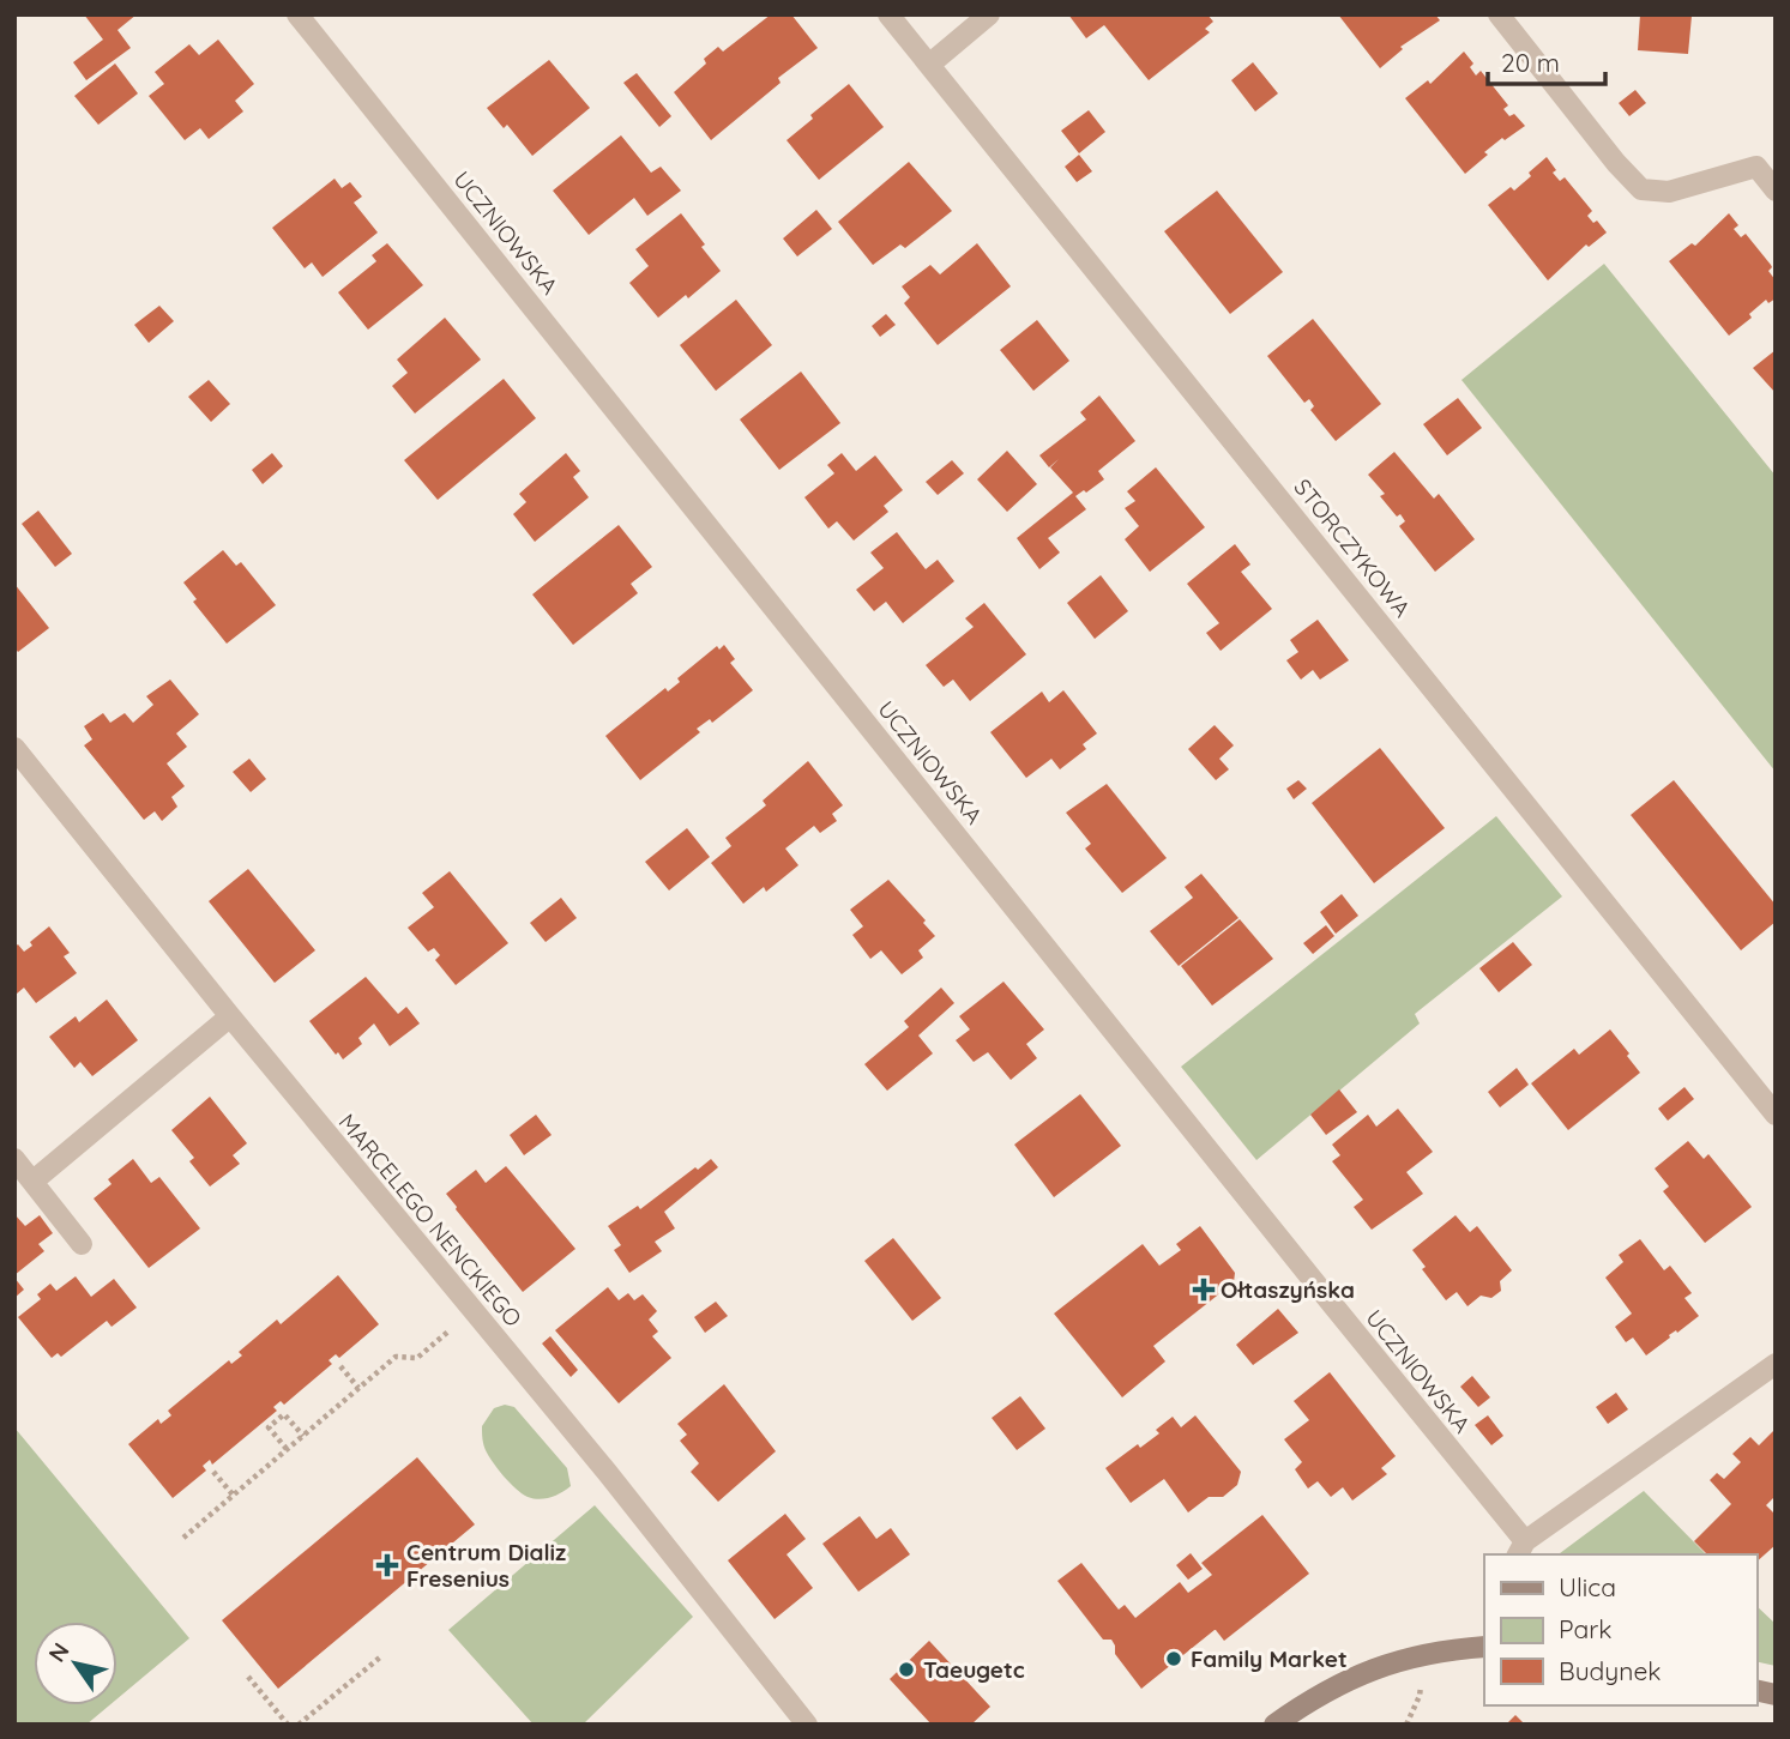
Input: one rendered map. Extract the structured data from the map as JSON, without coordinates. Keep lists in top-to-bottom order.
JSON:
{
  "streets": {
    "street": ["UCZNIOWSKA", "STORCZYKOWA", "MARCELEGO NENCKIEGO"]
  },
  "places": {
    "health": ["Ołtaszyńska", "Centrum Dializ Fresenius"],
    "other": ["Family Market", "Taeugetc"]
  },
  "legend": ["Ulica", "Park", "Budynek"],
  "scale_bar": "20 m",
  "north": "top left"
}
